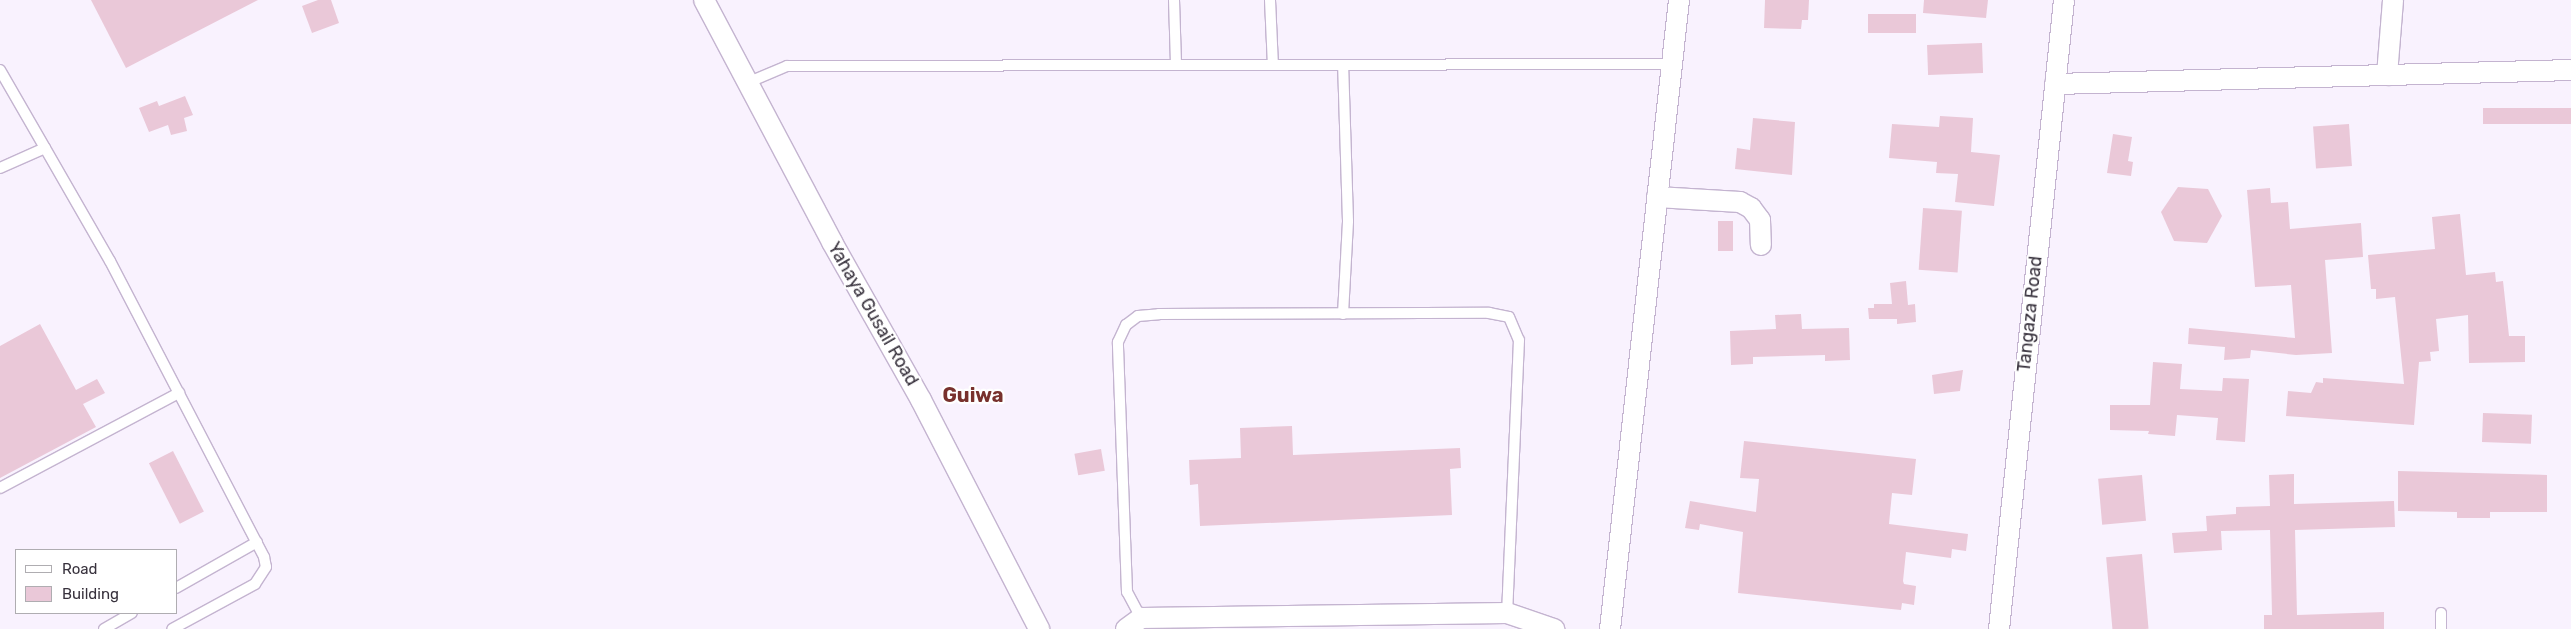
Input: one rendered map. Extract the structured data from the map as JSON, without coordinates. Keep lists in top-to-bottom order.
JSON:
{
  "streets": {
    "street": ["Yahaya Gusail Road", "Tangaza Road"]
  },
  "districts": ["Guiwa"],
  "legend": ["Road", "Building"]
}
